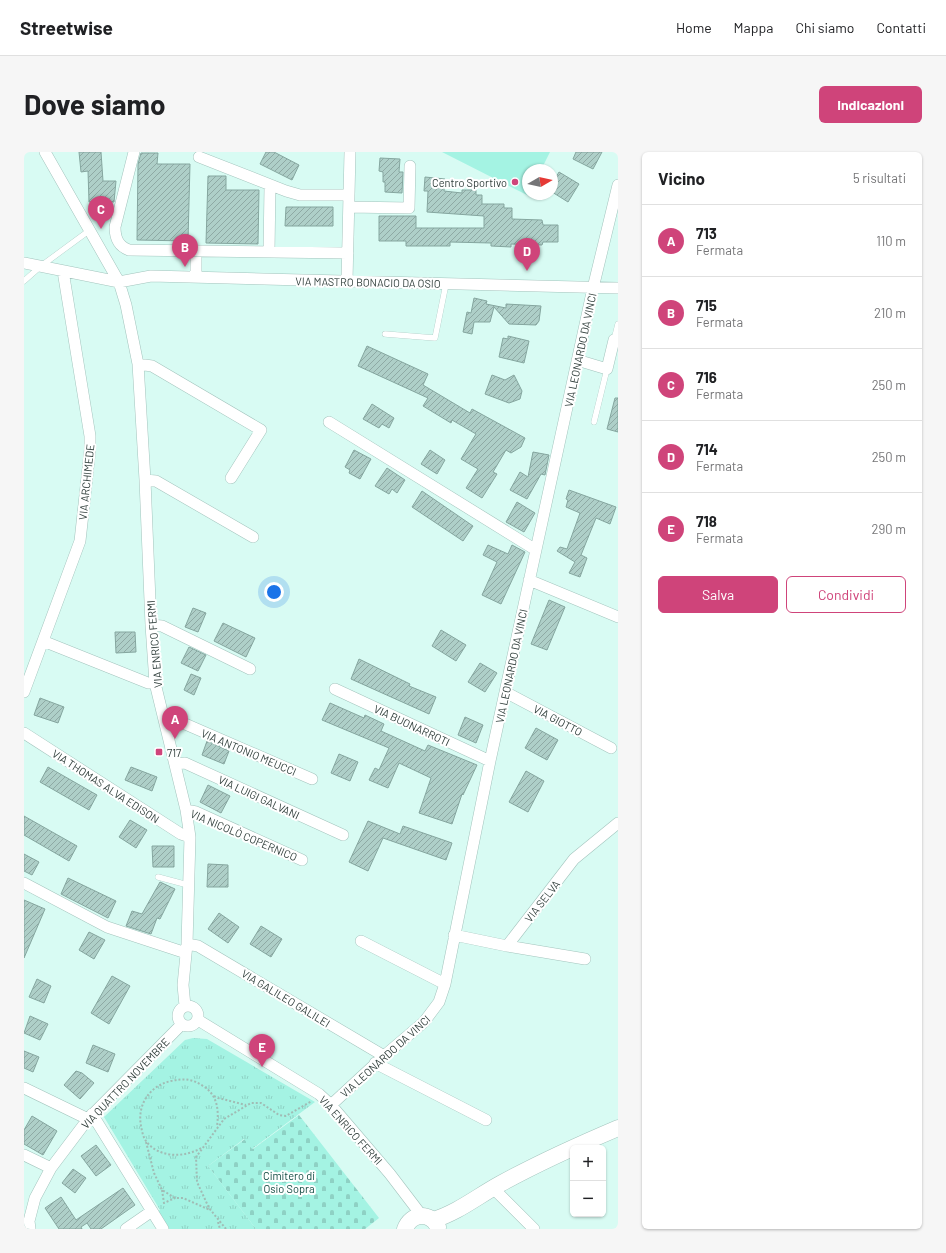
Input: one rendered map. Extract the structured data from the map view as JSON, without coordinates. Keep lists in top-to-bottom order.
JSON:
{
  "streets": {
    "street": [
      "VIA MASTRO BONACIO DA OSIO",
      "VIA LEONARDO DA VINCI",
      "VIA ARCHIMEDE",
      "VIA ENRICO FERMI",
      "VIA GIOTTO",
      "VIA BUONARROTI",
      "VIA ANTONIO MEUCCI",
      "VIA THOMAS ALVA EDISON",
      "VIA LUIGI GALVANI",
      "VIA NICOLÒ COPERNICO",
      "VIA SELVA",
      "VIA GALILEO GALILEI",
      "VIA QUATTRO NOVEMBRE"
    ]
  },
  "crossings": [
    ["VIA MASTRO BONACIO DA OSIO", "VIA LEONARDO DA VINCI"],
    ["VIA MASTRO BONACIO DA OSIO", "VIA ENRICO FERMI"],
    ["VIA LEONARDO DA VINCI", "VIA ENRICO FERMI"],
    ["VIA LEONARDO DA VINCI", "VIA GIOTTO"],
    ["VIA LEONARDO DA VINCI", "VIA BUONARROTI"],
    ["VIA LEONARDO DA VINCI", "VIA GALILEO GALILEI"],
    ["VIA ENRICO FERMI", "VIA ANTONIO MEUCCI"],
    ["VIA ENRICO FERMI", "VIA THOMAS ALVA EDISON"],
    ["VIA ENRICO FERMI", "VIA LUIGI GALVANI"],
    ["VIA ENRICO FERMI", "VIA NICOLÒ COPERNICO"],
    ["VIA ENRICO FERMI", "VIA GALILEO GALILEI"],
    ["VIA ENRICO FERMI", "VIA QUATTRO NOVEMBRE"]
  ],
  "parks": ["Cimitero di Osio Sopra"],
  "places": {
    "other": ["Centro Sportivo"],
    "transit": ["717"]
  },
  "north": "right",
  "page": {
    "header": "Streetwise",
    "nav": [
      "Home",
      "Mappa",
      "Chi siamo",
      "Contatti"
    ],
    "buttons": [
      "Indicazioni",
      ["Salva", "Condividi"]
    ],
    "title": "Dove siamo",
    "heading": ["Vicino", "5 risultati"],
    "pins": [
      "C",
      "B",
      "D",
      "A",
      "E"
    ],
    "list": [
      {
        "mark": "A",
        "name": "713",
        "note": "Fermata",
        "value": "110 m"
      },
      {
        "mark": "B",
        "name": "715",
        "note": "Fermata",
        "value": "210 m"
      },
      {
        "mark": "C",
        "name": "716",
        "note": "Fermata",
        "value": "250 m"
      },
      {
        "mark": "D",
        "name": "714",
        "note": "Fermata",
        "value": "250 m"
      },
      {
        "mark": "E",
        "name": "718",
        "note": "Fermata",
        "value": "290 m"
      }
    ],
    "map_buttons": ["+", "−"]
  }
}
